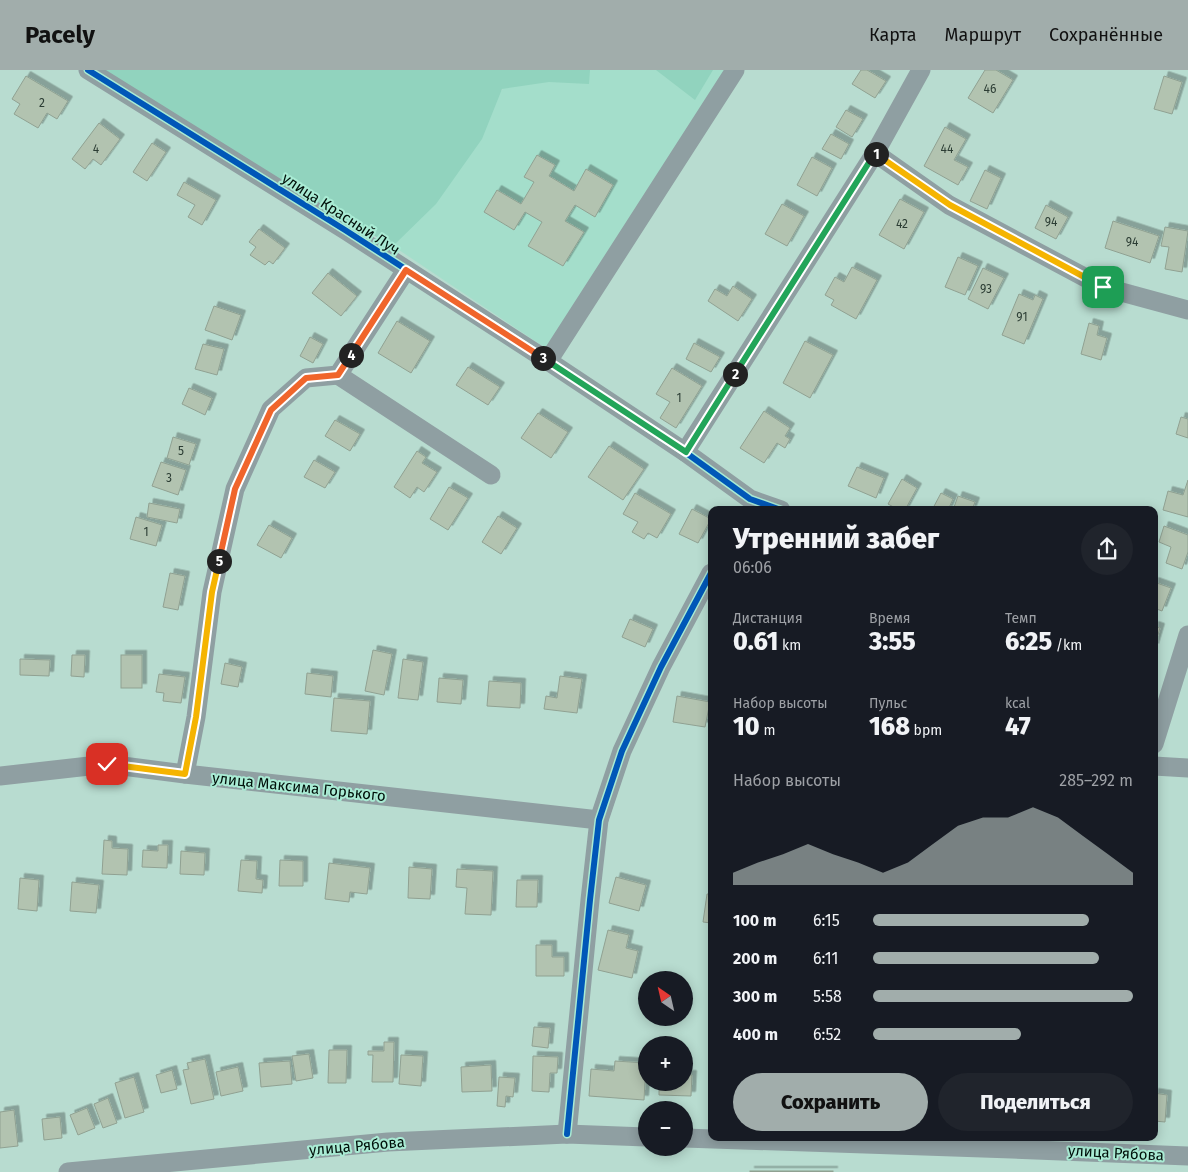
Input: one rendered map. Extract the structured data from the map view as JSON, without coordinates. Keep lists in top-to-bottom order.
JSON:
{
  "streets": {
    "street": ["улица Красный Луч", "улица Максима Горького", "улица Рябова"]
  },
  "house_numbers": [
    "46",
    "2",
    "4",
    "44",
    "94",
    "42",
    "94",
    "93",
    "91",
    "1",
    "5",
    "3",
    "1"
  ],
  "north": "top left",
  "page": {
    "header": "Pacely",
    "nav": ["Карта", "Маршрут", "Сохранённые"],
    "pins": [
      "1",
      "4",
      "3",
      "2",
      "5"
    ],
    "heading": ["Утренний забег", "06:06"],
    "stats": [
      ["Дистанция", "0.61 km"],
      ["Время", "3:55"],
      ["Темп", "6:25 /km"],
      ["Набор высоты", "10 m"],
      ["Пульс", "168 bpm"],
      ["kcal", "47"]
    ],
    "chart": ["Набор высоты", "285–292 m"],
    "list": [
      {
        "name": "100 m",
        "note": "6:15"
      },
      {
        "name": "200 m",
        "note": "6:11"
      },
      {
        "name": "300 m",
        "note": "5:58"
      },
      {
        "name": "400 m",
        "note": "6:52"
      }
    ],
    "map_buttons": ["+", "−"],
    "buttons": ["Сохранить", "Поделиться"]
  }
}
